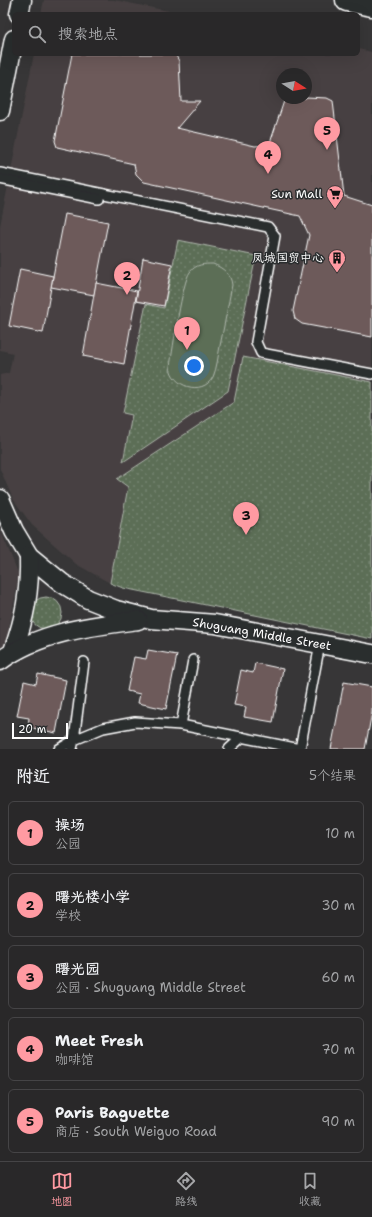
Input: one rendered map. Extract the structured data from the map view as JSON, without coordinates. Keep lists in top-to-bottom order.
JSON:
{
  "streets": {
    "street": ["Shuguang Middle Street"]
  },
  "places": {
    "supermarket": ["Sun Mall"],
    "building": ["凤城国贸中心"]
  },
  "scale_bar": "20 m",
  "north": "right",
  "page": {
    "search": "搜索地点",
    "pins": [
      "5",
      "4",
      "2",
      "1",
      "3"
    ],
    "scale": "20 m",
    "heading": ["附近", "5个结果"],
    "list": [
      {
        "mark": "1",
        "name": "操场",
        "note": "公园",
        "value": "10 m"
      },
      {
        "mark": "2",
        "name": "曙光楼小学",
        "note": "学校",
        "value": "30 m"
      },
      {
        "mark": "3",
        "name": "曙光园",
        "note": "公园 · Shuguang Middle Street",
        "value": "60 m"
      },
      {
        "mark": "4",
        "name": "Meet Fresh",
        "note": "咖啡馆",
        "value": "70 m"
      },
      {
        "mark": "5",
        "name": "Paris Baguette",
        "note": "商店 · South Weiguo Road",
        "value": "90 m"
      }
    ],
    "nav": ["地图", "路线", "收藏"]
  }
}
